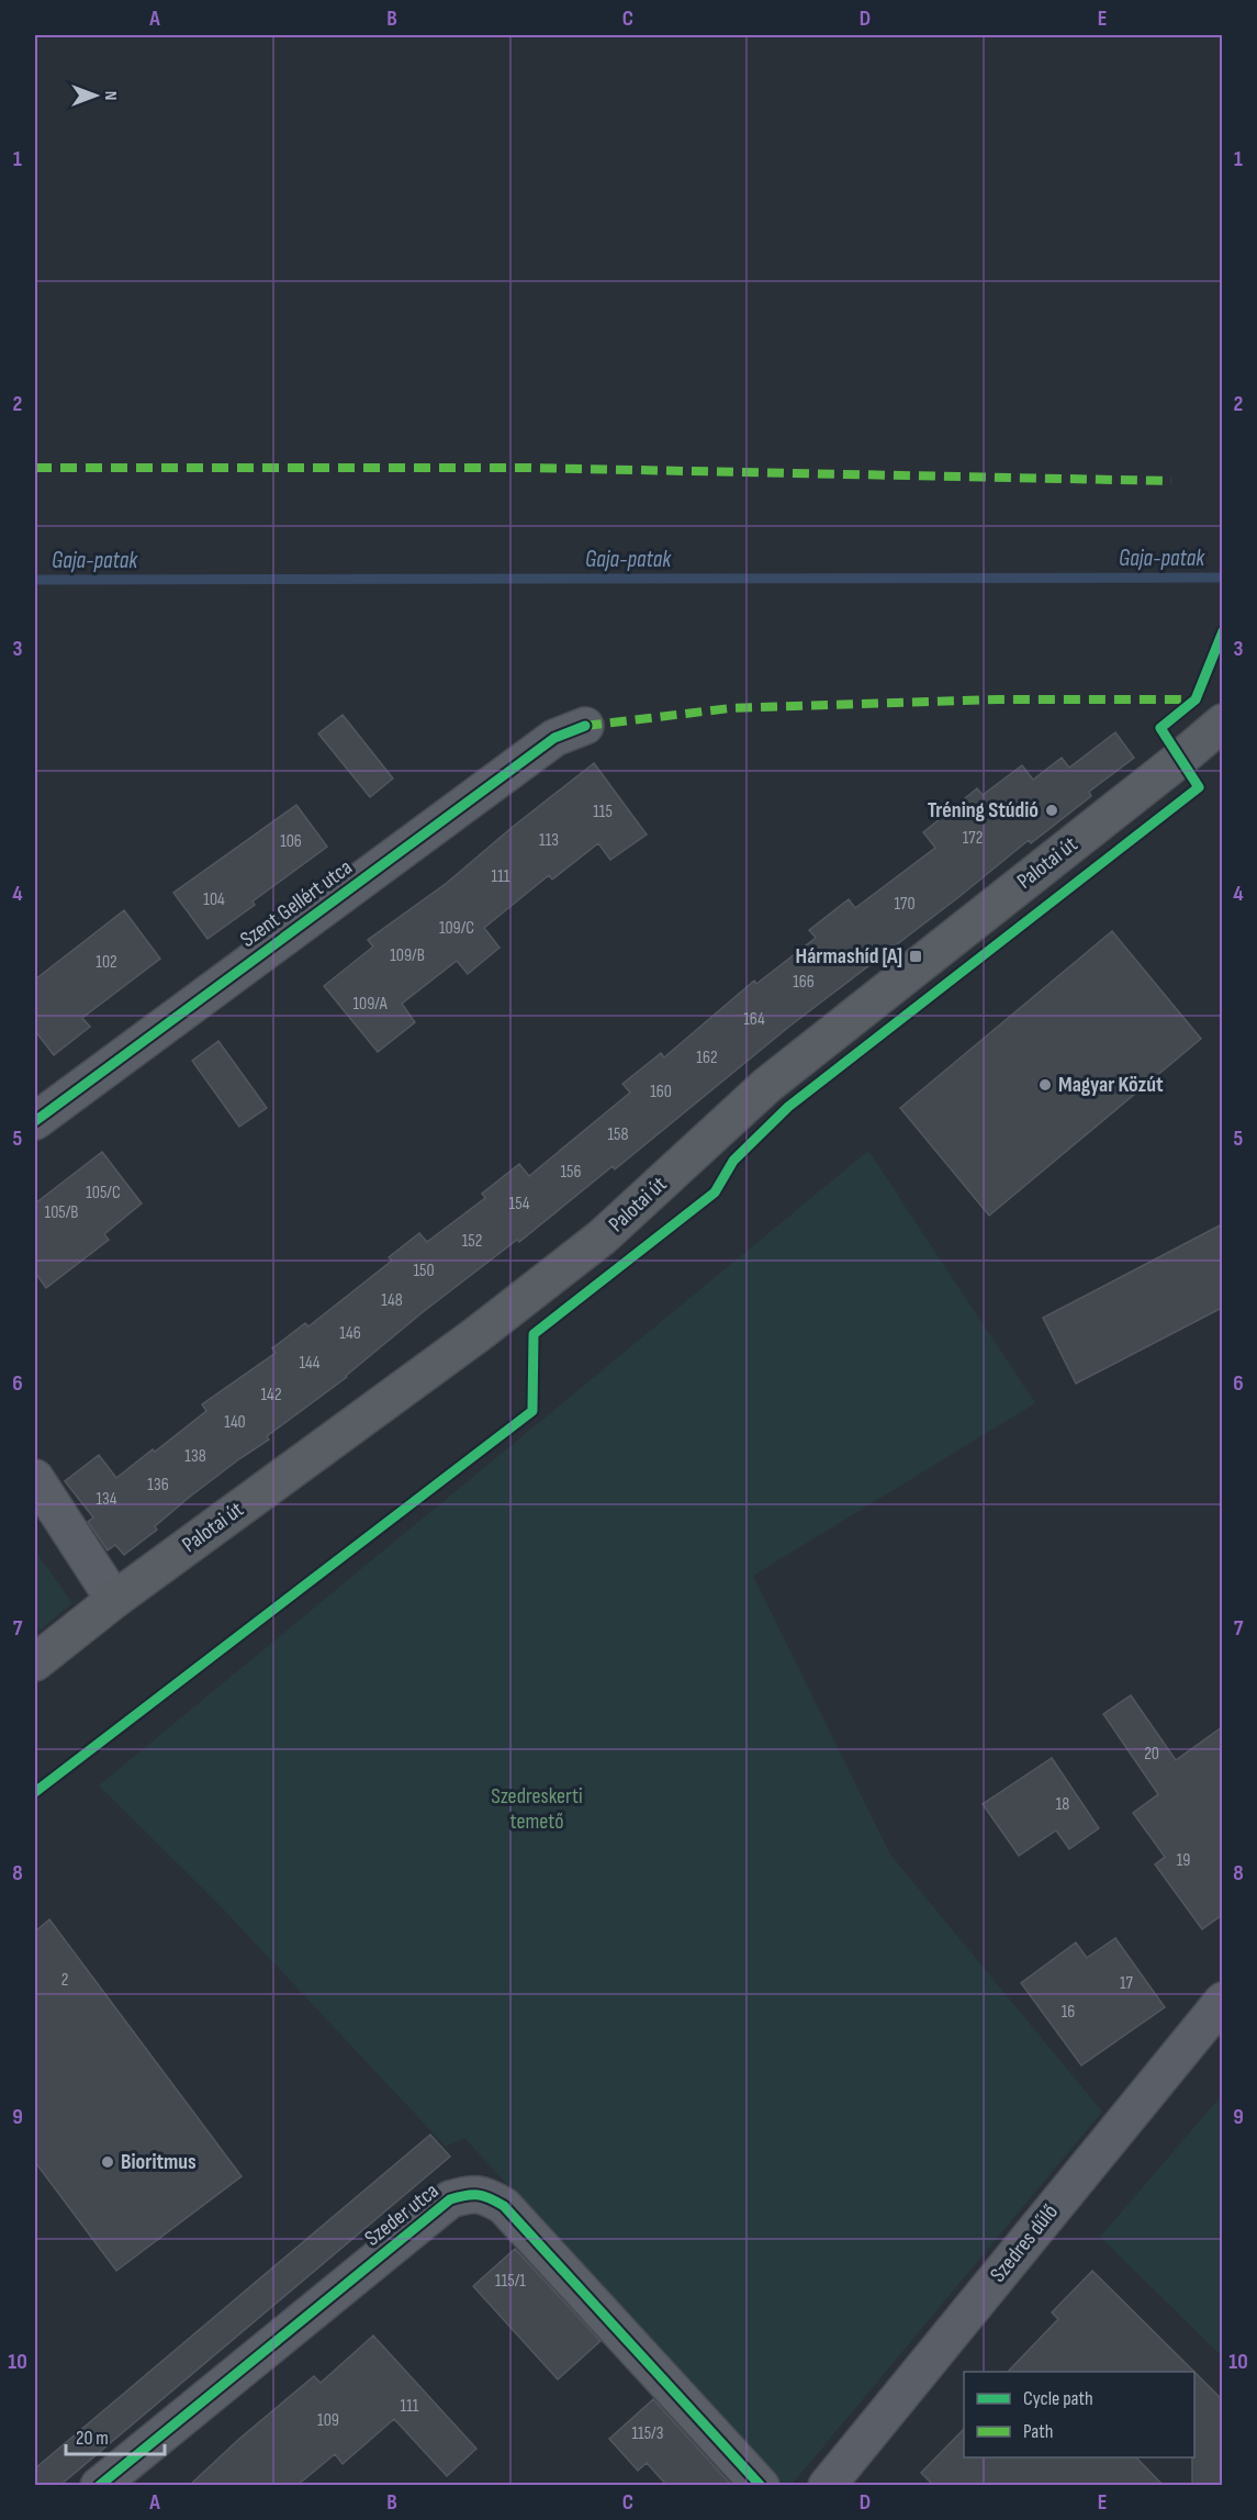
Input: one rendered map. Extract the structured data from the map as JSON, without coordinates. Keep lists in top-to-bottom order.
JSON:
{
  "streets": {
    "main road": ["Palotai út"],
    "street": ["Szent Gellért utca", "Szeder utca", "Szedres dűlő"]
  },
  "water": ["Gaja-patak"],
  "parks": ["Szedreskerti temető"],
  "places": {
    "other": ["Tréning Stúdió", "Magyar Közút", "Bioritmus"],
    "transit": ["Hármashíd [A]"]
  },
  "house_numbers": [
    "115",
    "172",
    "113",
    "106",
    "111",
    "104",
    "170",
    "109/C",
    "109/B",
    "102",
    "166",
    "109/A",
    "164",
    "162",
    "160",
    "158",
    "156",
    "105/C",
    "154",
    "105/B",
    "152",
    "150",
    "148",
    "146",
    "144",
    "142",
    "140",
    "138",
    "136",
    "134",
    "20",
    "18",
    "19",
    "2",
    "17",
    "16",
    "115/1",
    "111",
    "109",
    "115/3"
  ],
  "legend": ["Cycle path", "Path"],
  "scale_bar": "20 m",
  "north": "right",
  "grid": {
    "columns": [
      "A",
      "B",
      "C",
      "D",
      "E"
    ],
    "rows": [
      "1",
      "2",
      "3",
      "4",
      "5",
      "6",
      "7",
      "8",
      "9",
      "10"
    ]
  }
}
